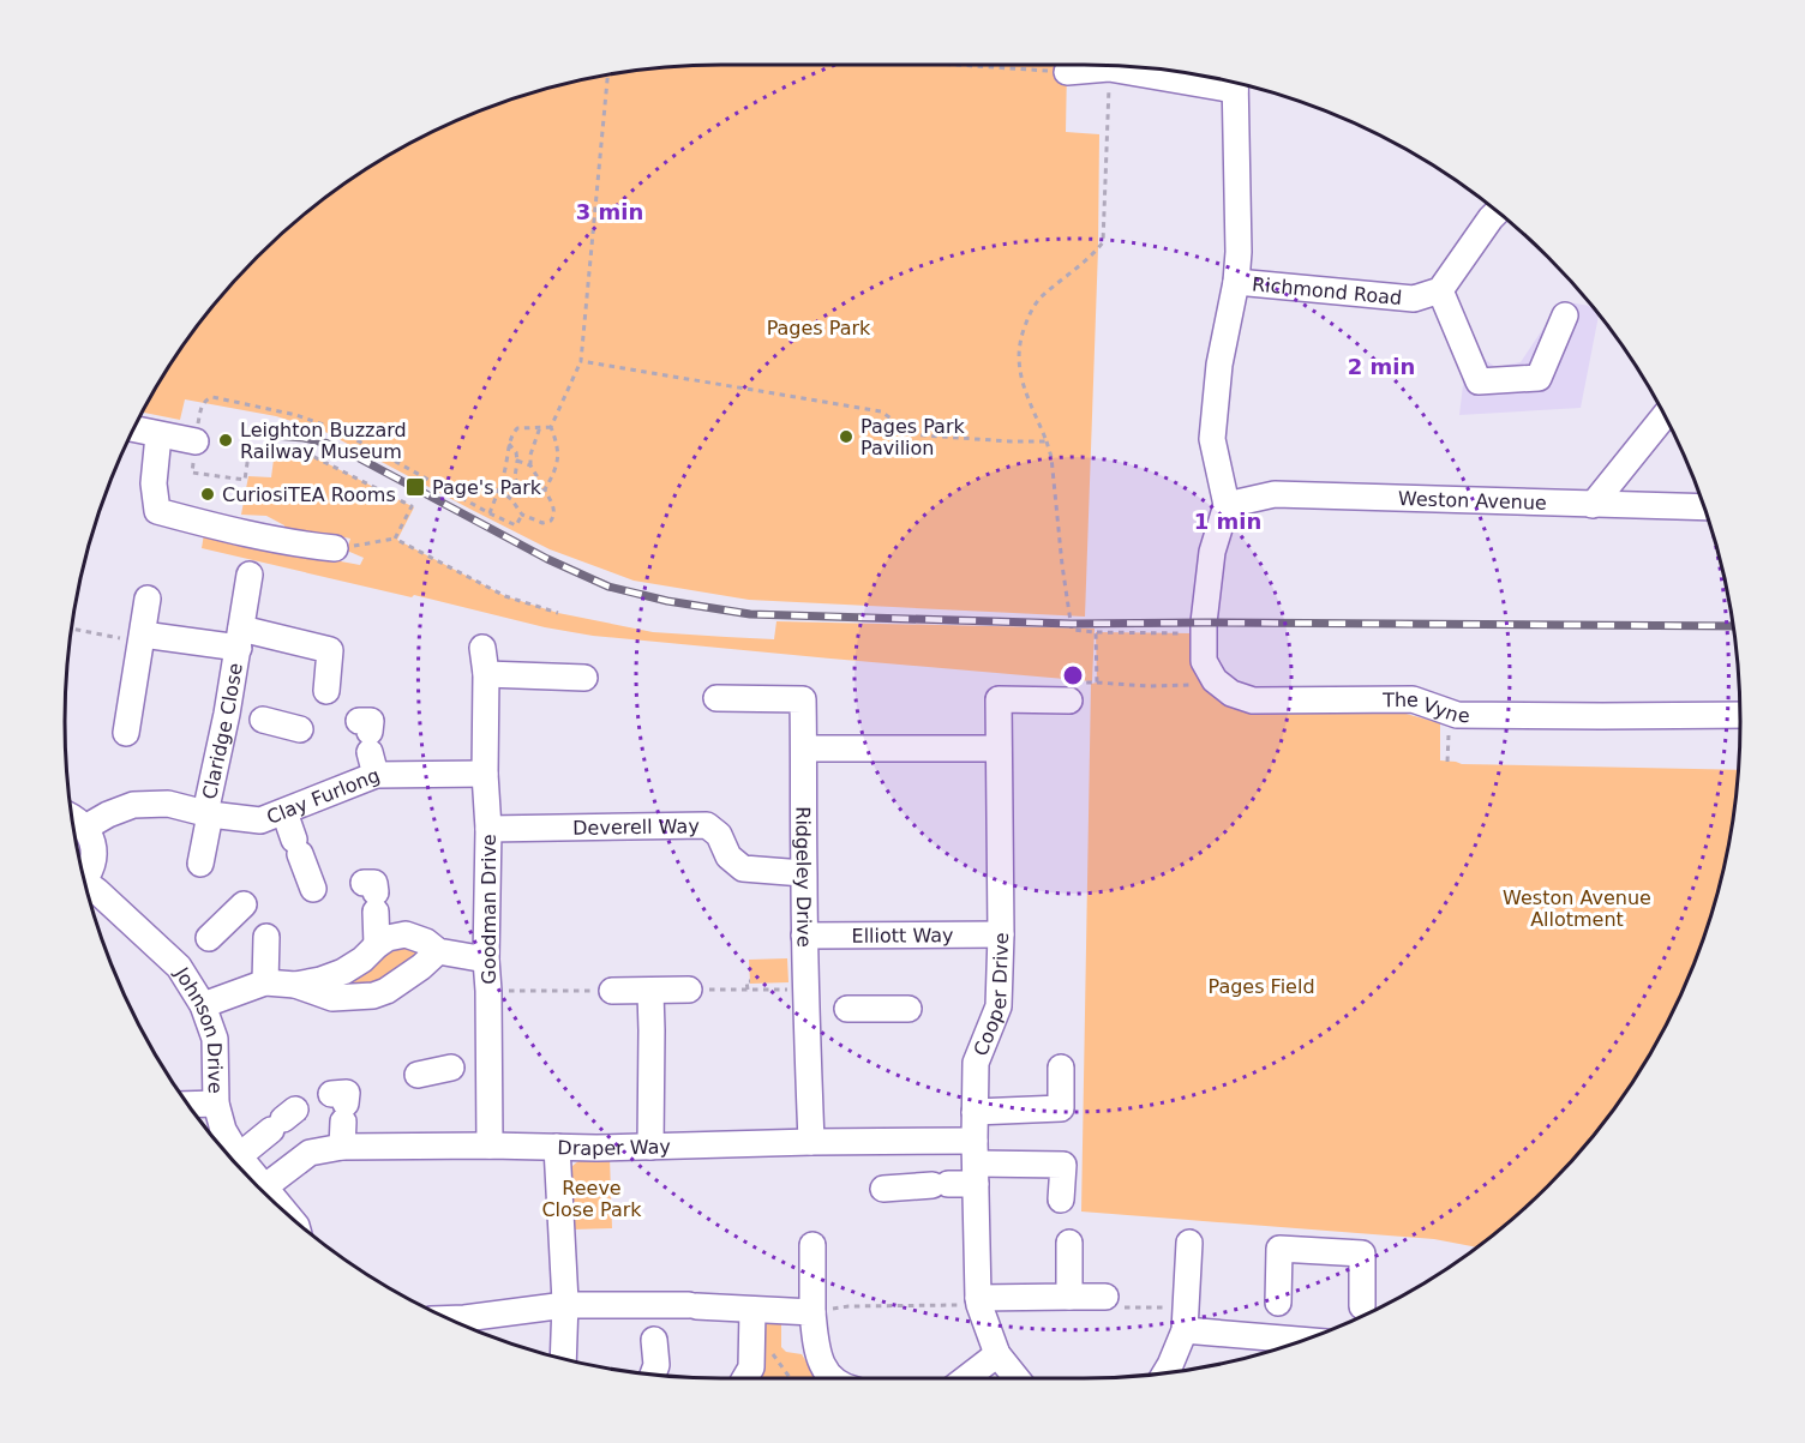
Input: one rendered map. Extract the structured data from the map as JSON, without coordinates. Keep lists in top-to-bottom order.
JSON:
{
  "streets": {
    "street": [
      "Richmond Road",
      "Weston Avenue",
      "The Vyne",
      "Claridge Close",
      "Clay Furlong",
      "Deverell Way",
      "Ridgeley Drive",
      "Goodman Drive",
      "Elliott Way",
      "Cooper Drive",
      "Johnson Drive",
      "Draper Way"
    ]
  },
  "crossings": [
    ["Richmond Road", "Weston Avenue"],
    ["Richmond Road", "The Vyne"],
    ["Claridge Close", "Clay Furlong"],
    ["Clay Furlong", "Goodman Drive"],
    ["Deverell Way", "Ridgeley Drive"],
    ["Deverell Way", "Goodman Drive"],
    ["Ridgeley Drive", "Elliott Way"],
    ["Ridgeley Drive", "Draper Way"],
    ["Goodman Drive", "Draper Way"],
    ["Elliott Way", "Cooper Drive"],
    ["Cooper Drive", "Draper Way"],
    ["Johnson Drive", "Draper Way"]
  ],
  "parks": [
    "Pages Park",
    "Weston Avenue Allotment",
    "Pages Field",
    "Reeve Close Park"
  ],
  "places": {
    "other": ["Pages Park Pavilion", "Leighton Buzzard Railway Museum", "CuriosiTEA Rooms"],
    "transit": ["Page's Park"]
  },
  "rings": ["3 min", "2 min", "1 min"]
}
